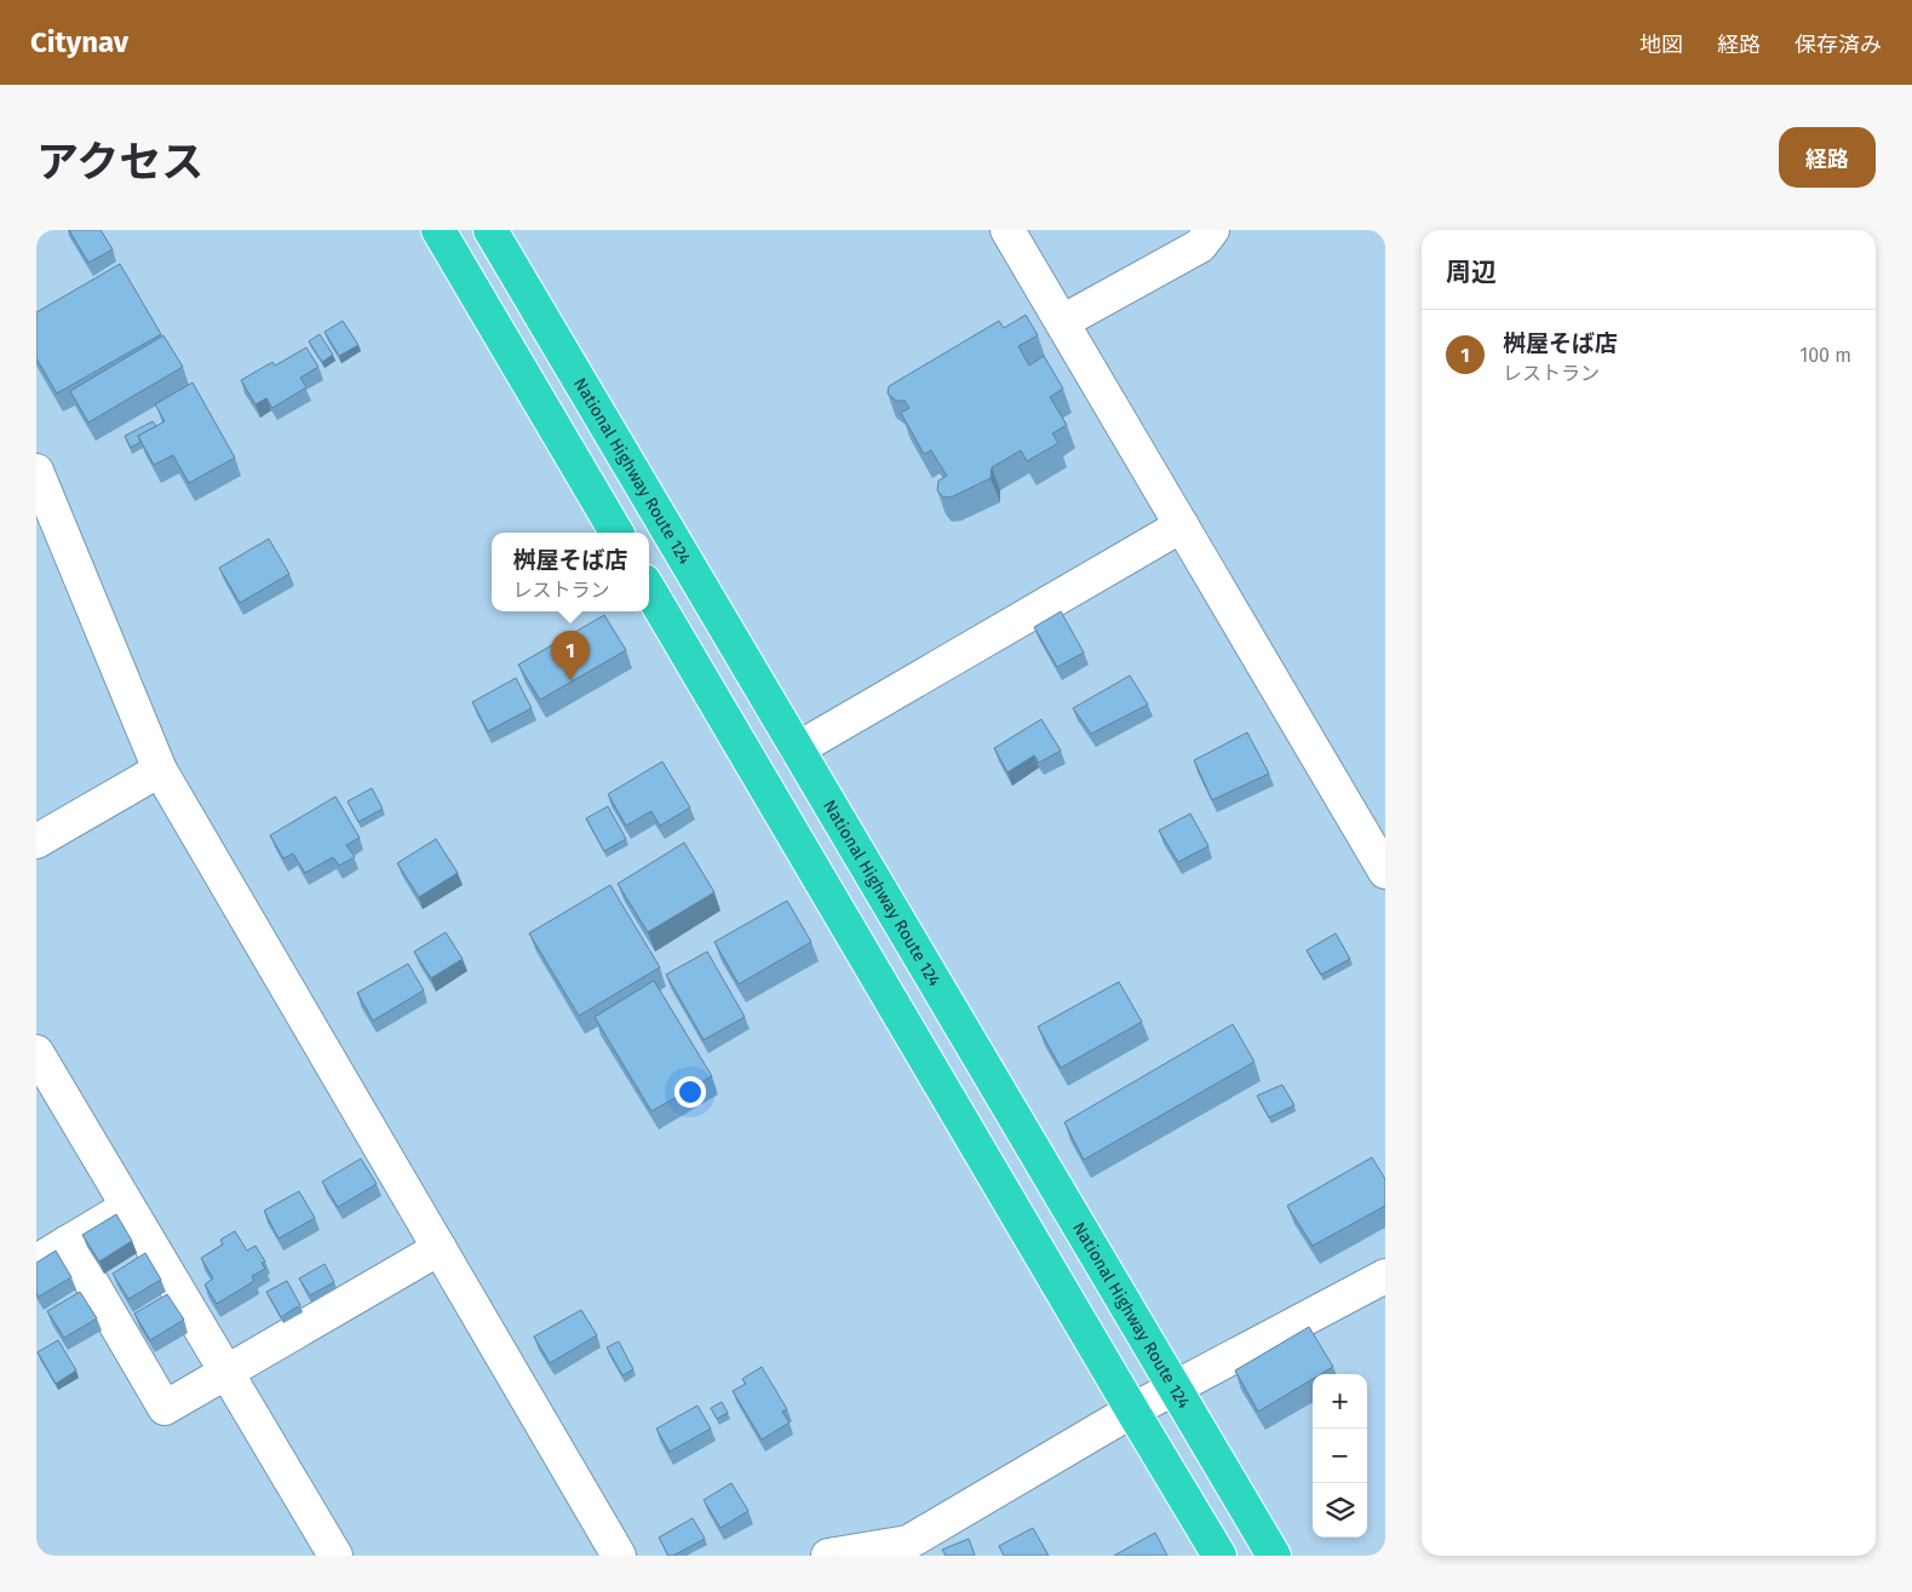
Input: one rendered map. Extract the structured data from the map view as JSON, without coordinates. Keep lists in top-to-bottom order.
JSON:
{
  "streets": {
    "highway": ["National Highway Route 124"]
  },
  "page": {
    "header": "Citynav",
    "nav": ["地図", "経路", "保存済み"],
    "title": "アクセス",
    "buttons": "経路",
    "heading": "周辺",
    "list": [
      {
        "mark": "1",
        "name": "桝屋そば店",
        "note": "レストラン",
        "value": "100 m"
      }
    ],
    "popup": ["桝屋そば店", "レストラン"],
    "pins": "1",
    "map_buttons": ["+", "−"]
  }
}
